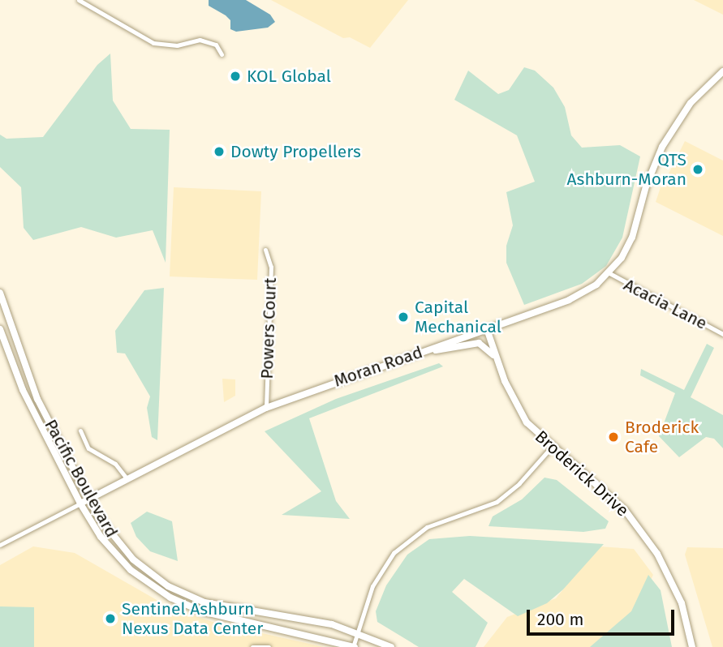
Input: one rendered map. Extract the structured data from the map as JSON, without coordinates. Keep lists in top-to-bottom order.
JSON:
{
  "streets": {
    "street": [
      "Acacia Lane",
      "Powers Court",
      "Moran Road",
      "Broderick Drive",
      "Pacific Boulevard"
    ]
  },
  "crossings": [
    ["Acacia Lane", "Moran Road"],
    ["Powers Court", "Moran Road"],
    ["Moran Road", "Broderick Drive"],
    ["Moran Road", "Pacific Boulevard"]
  ],
  "places": [
    "KOL Global",
    "Dowty Propellers",
    "QTS Ashburn-Moran",
    "Capital Mechanical",
    "Broderick Cafe",
    "Sentinel Ashburn Nexus Data Center"
  ],
  "scale_bar": "200 m"
}
